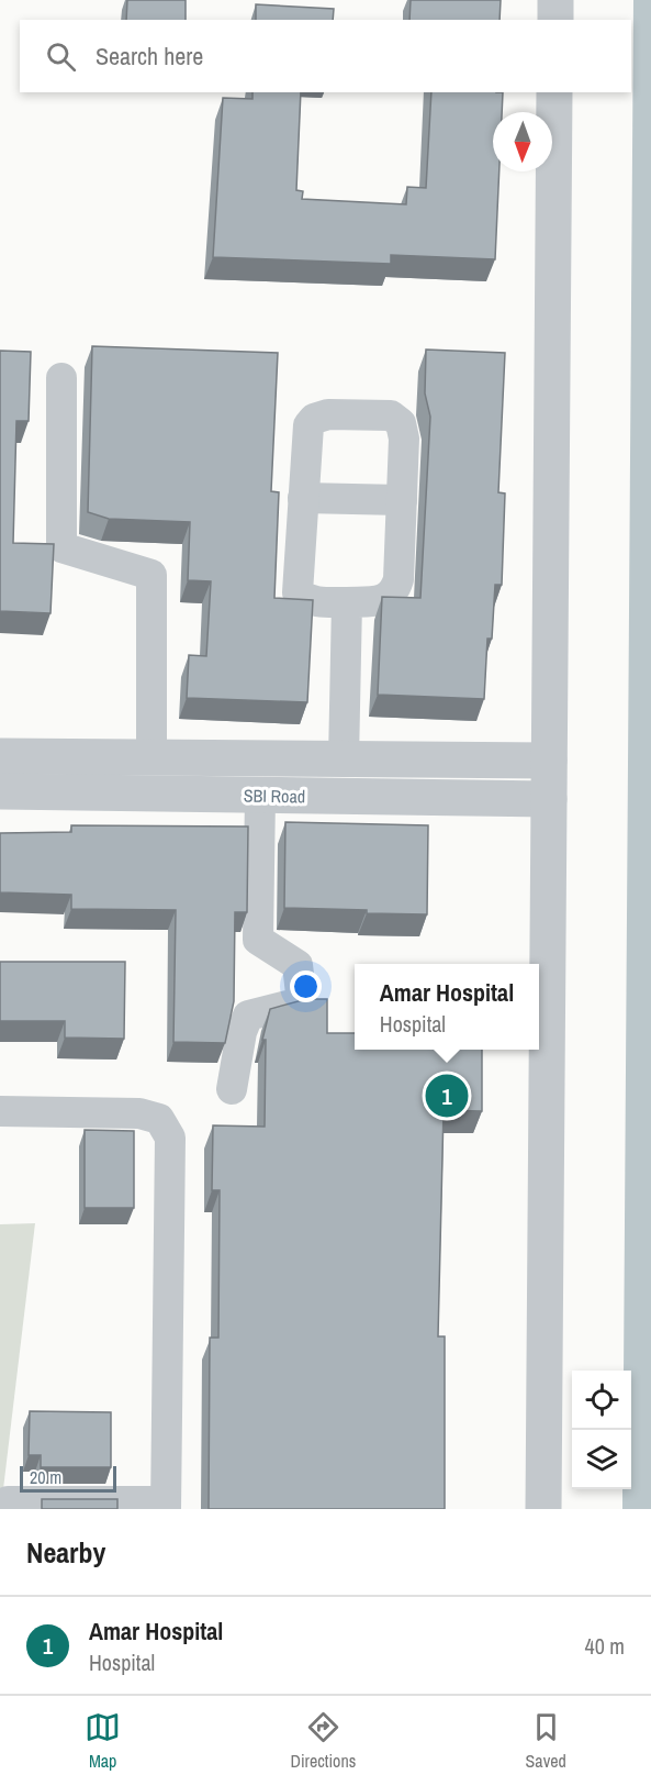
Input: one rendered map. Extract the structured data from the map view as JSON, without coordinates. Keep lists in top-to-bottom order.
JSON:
{
  "streets": {
    "street": ["SBI Road"]
  },
  "scale_bar": "20 m",
  "north": "bottom",
  "page": {
    "search": "Search here",
    "popup": ["Amar Hospital", "Hospital"],
    "pins": "1",
    "scale": "20 m",
    "heading": "Nearby",
    "list": [
      {
        "mark": "1",
        "name": "Amar Hospital",
        "note": "Hospital",
        "value": "40 m"
      }
    ],
    "nav": ["Map", "Directions", "Saved"]
  }
}
